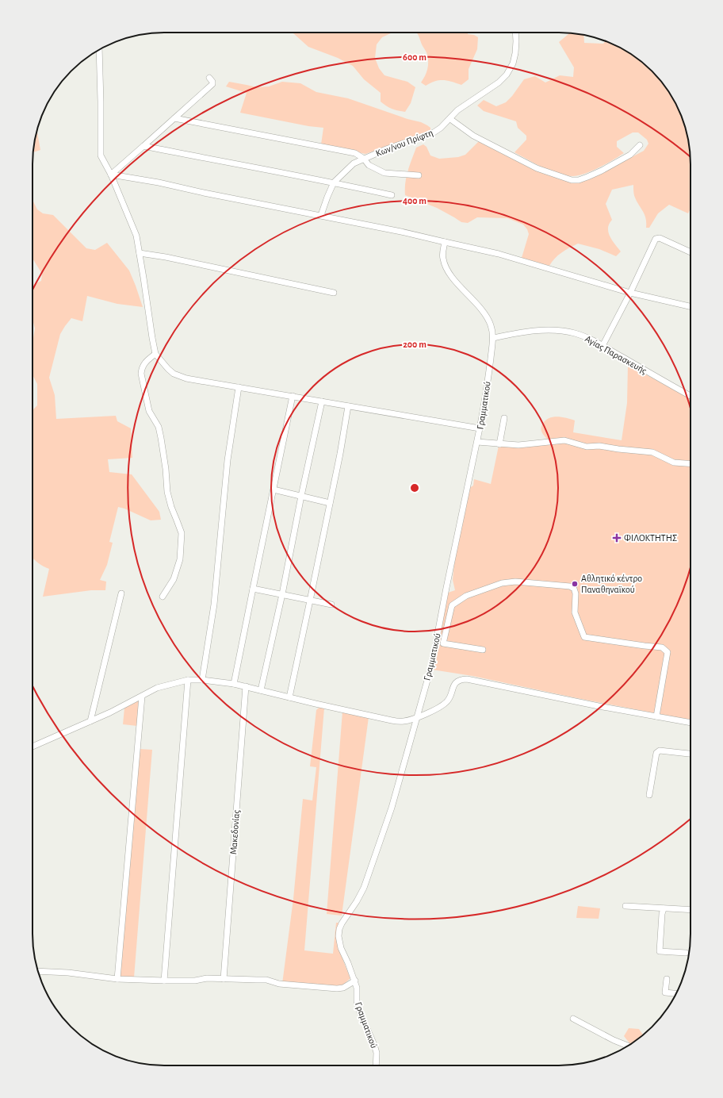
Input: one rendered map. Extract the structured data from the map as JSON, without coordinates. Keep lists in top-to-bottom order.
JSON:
{
  "streets": {
    "street": [
      "Κων/νου Πρίφτη",
      "Αγίας Παρασκευής",
      "Γραμματικού",
      "Μακεδονίας"
    ]
  },
  "crossings": [
    ["Αγίας Παρασκευής", "Γραμματικού"]
  ],
  "places": {
    "health": ["ΦΙΛΟΚΤΗΤΗΣ"],
    "other": ["Αθλητικό κέντρο Παναθηναϊκού"]
  },
  "rings": ["600 m", "400 m", "200 m"]
}
